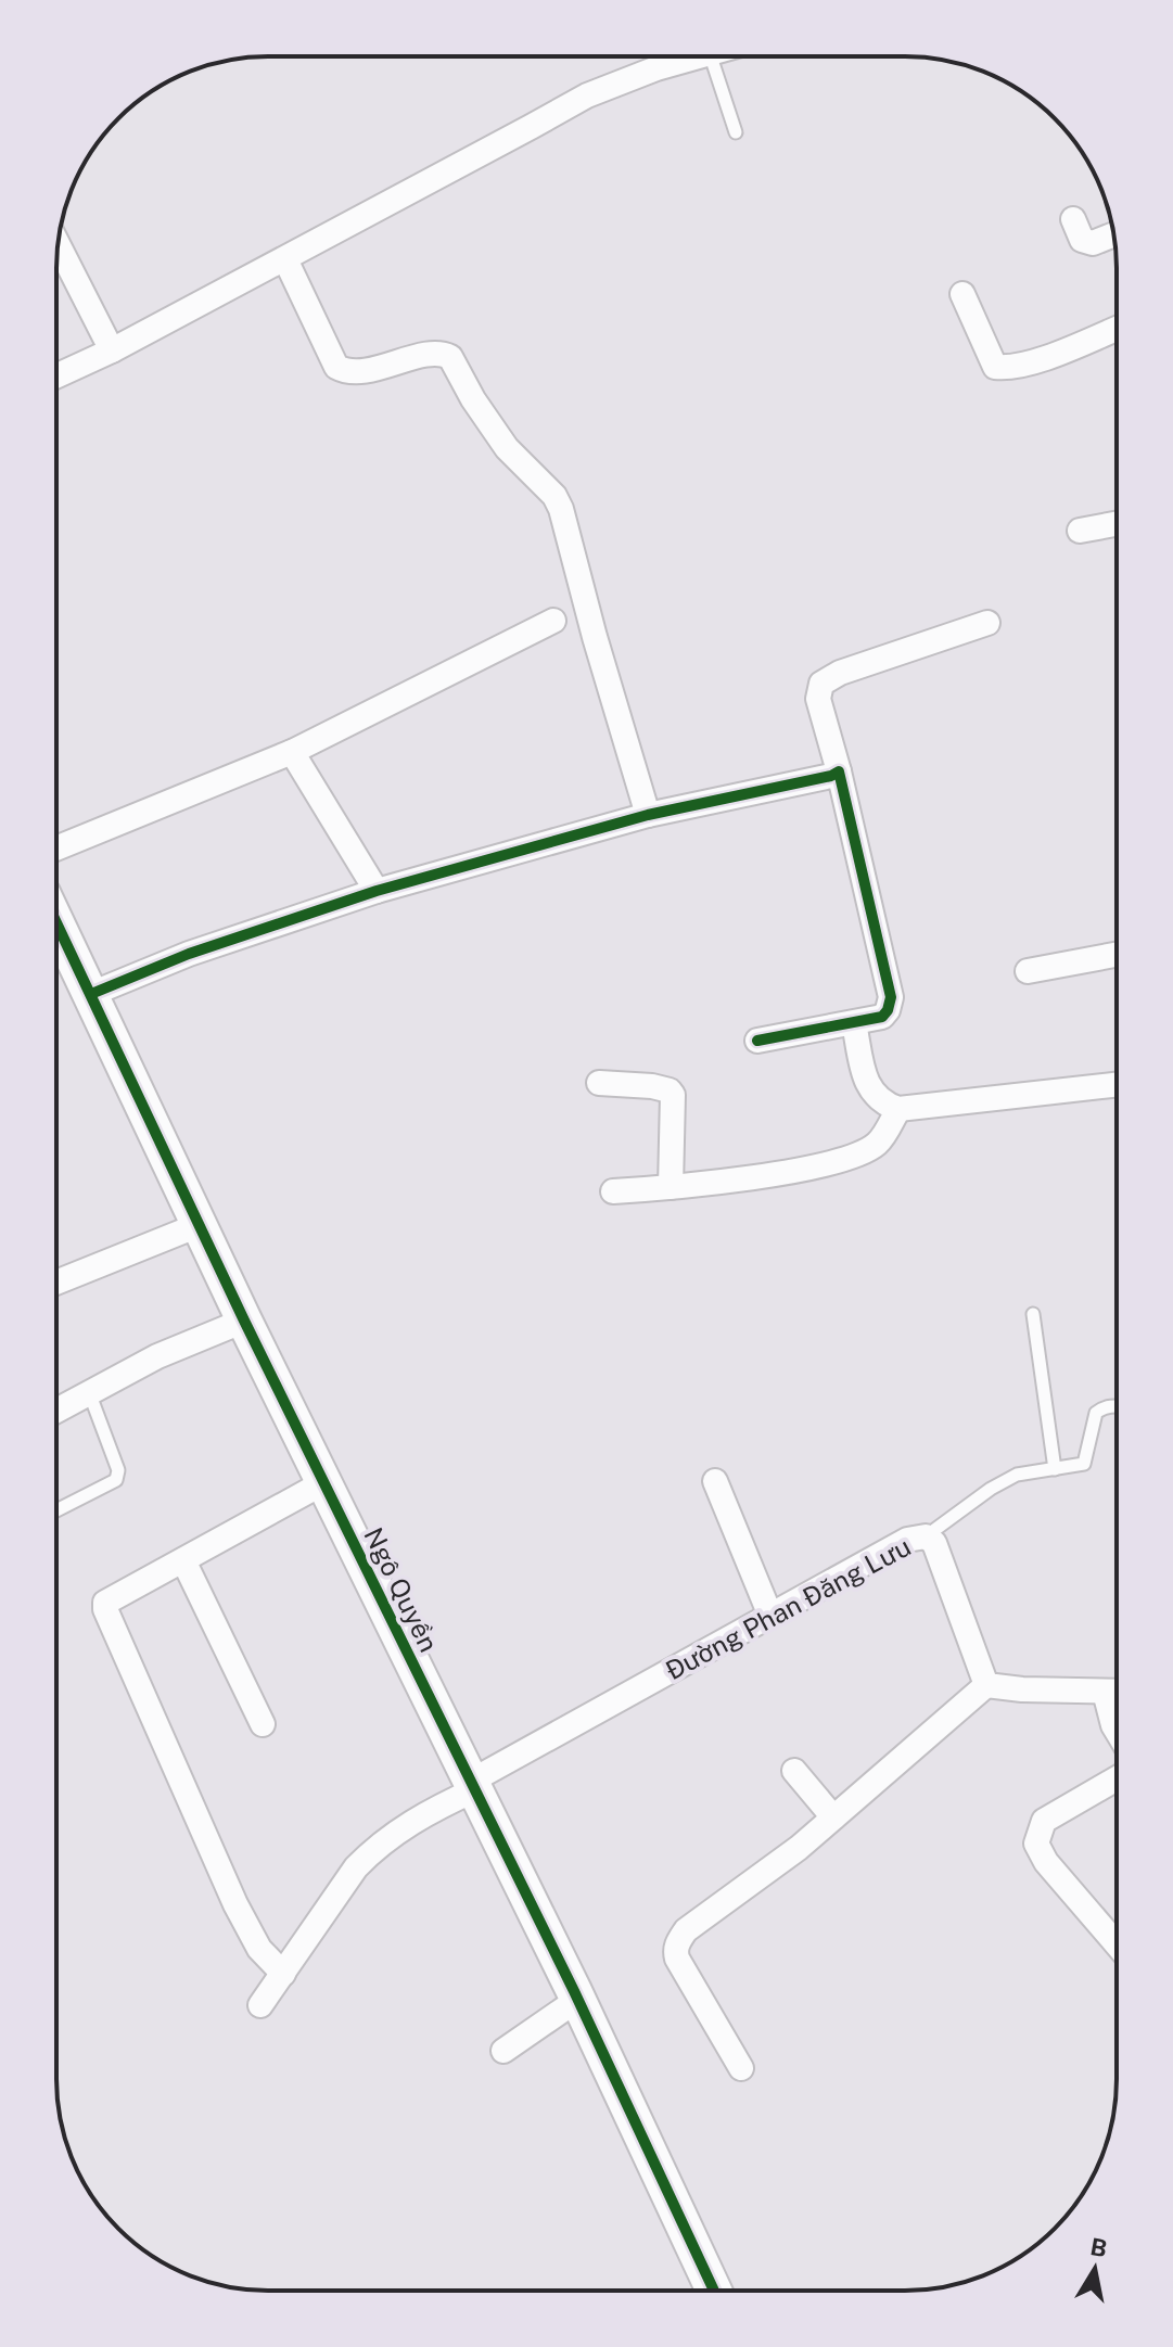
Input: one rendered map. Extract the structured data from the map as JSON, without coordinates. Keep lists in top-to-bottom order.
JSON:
{
  "streets": {
    "street": ["Ngô Quyền", "Đường Phan Đăng Lưu"]
  },
  "crossings": [
    ["Ngô Quyền", "Đường Phan Đăng Lưu"]
  ],
  "north": "top"
}
